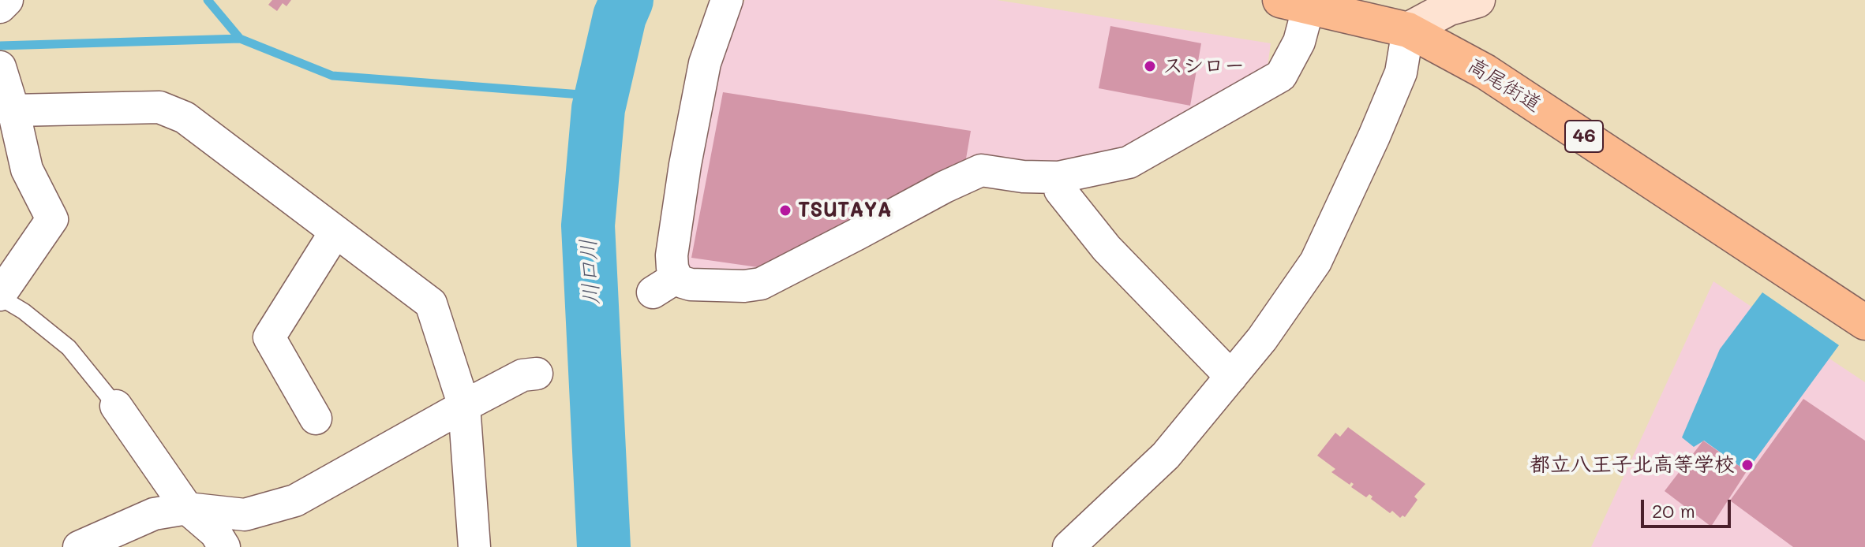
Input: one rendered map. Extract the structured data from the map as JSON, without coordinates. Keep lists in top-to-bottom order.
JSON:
{
  "streets": {
    "main road": ["高尾街道", "46"]
  },
  "water": ["川口川"],
  "places": ["スシロー", "TSUTAYA", "都立八王子北高等学校"],
  "scale_bar": "20 m"
}
